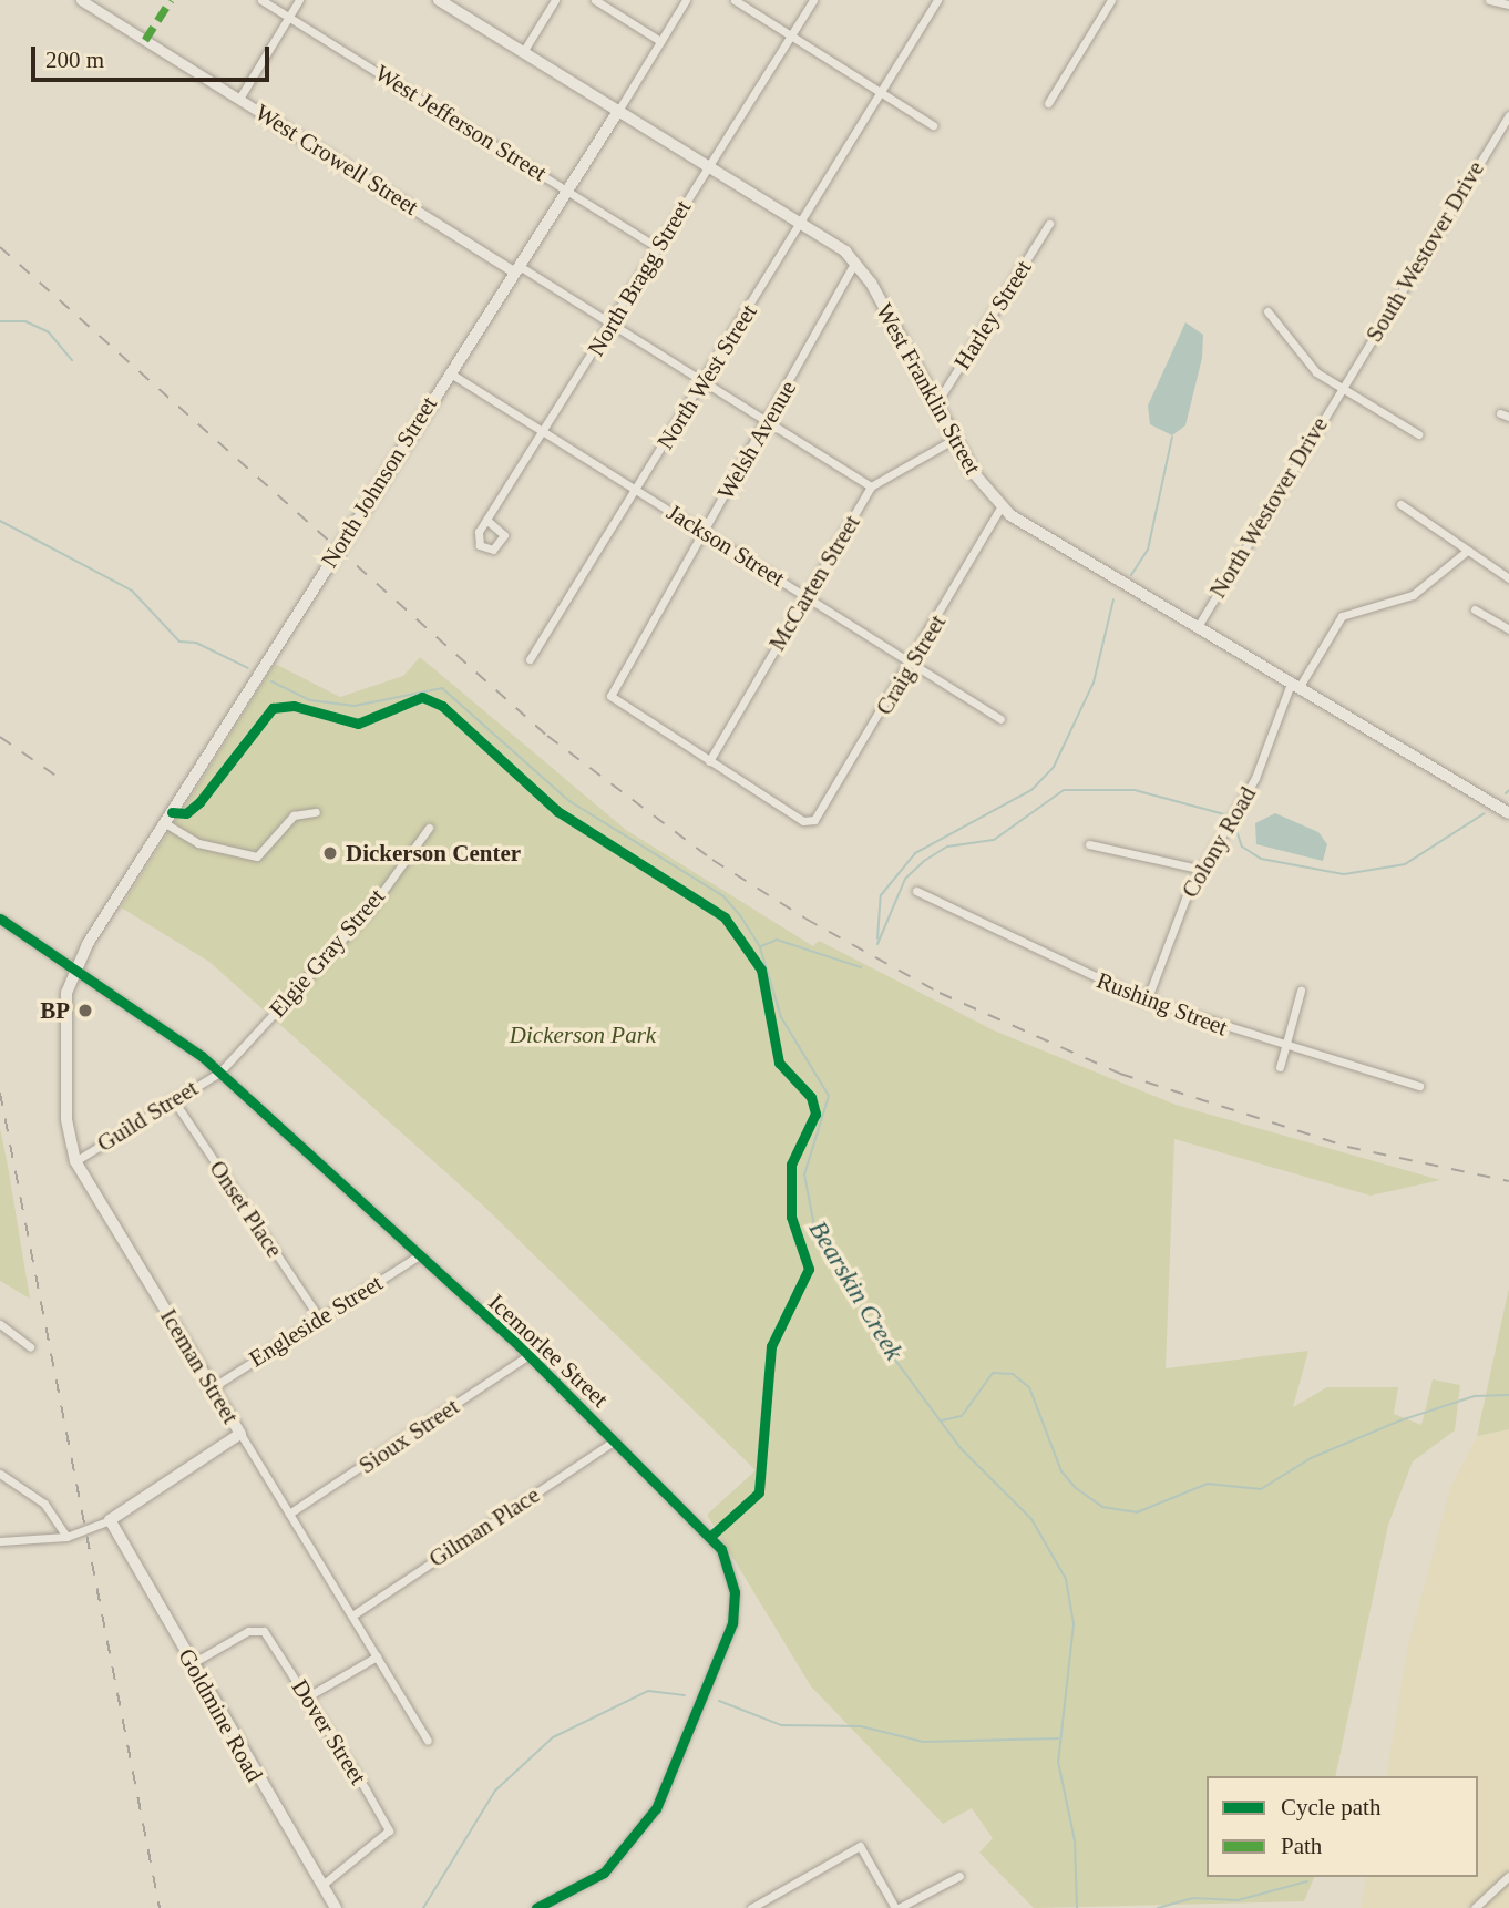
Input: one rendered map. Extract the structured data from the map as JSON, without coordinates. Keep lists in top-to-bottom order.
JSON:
{
  "streets": {
    "main road": [
      "West Franklin Street",
      "North Johnson Street",
      "Iceman Street",
      "Goldmine Road"
    ],
    "street": [
      "West Jefferson Street",
      "West Crowell Street",
      "South Westover Drive",
      "North Bragg Street",
      "Harley Street",
      "North West Street",
      "Welsh Avenue",
      "North Westover Drive",
      "Jackson Street",
      "McCarten Street",
      "Craig Street",
      "Colony Road",
      "Elgie Gray Street",
      "Rushing Street",
      "Guild Street",
      "Onset Place",
      "Engleside Street",
      "Icemorlee Street",
      "Sioux Street",
      "Gilman Place",
      "Dover Street"
    ]
  },
  "crossings": [
    ["West Jefferson Street", "North Bragg Street"],
    ["West Jefferson Street", "North Johnson Street"],
    ["West Crowell Street", "North Bragg Street"],
    ["West Crowell Street", "North West Street"],
    ["West Crowell Street", "Welsh Avenue"],
    ["West Crowell Street", "North Johnson Street"],
    ["West Crowell Street", "McCarten Street"],
    ["South Westover Drive", "North Westover Drive"],
    ["North Bragg Street", "West Franklin Street"],
    ["North Bragg Street", "Jackson Street"],
    ["Harley Street", "West Franklin Street"],
    ["North West Street", "West Franklin Street"],
    ["North West Street", "Jackson Street"],
    ["West Franklin Street", "Welsh Avenue"],
    ["West Franklin Street", "North Johnson Street"],
    ["West Franklin Street", "North Westover Drive"],
    ["West Franklin Street", "Craig Street"],
    ["West Franklin Street", "Colony Road"],
    ["Welsh Avenue", "Jackson Street"],
    ["Welsh Avenue", "McCarten Street"],
    ["Welsh Avenue", "Craig Street"],
    ["North Johnson Street", "Jackson Street"],
    ["North Johnson Street", "Icemorlee Street"],
    ["North Johnson Street", "Iceman Street"],
    ["Jackson Street", "McCarten Street"],
    ["Jackson Street", "Craig Street"],
    ["McCarten Street", "Craig Street"],
    ["Colony Road", "Rushing Street"],
    ["Elgie Gray Street", "Guild Street"],
    ["Elgie Gray Street", "Icemorlee Street"],
    ["Guild Street", "Onset Place"],
    ["Guild Street", "Icemorlee Street"],
    ["Guild Street", "Iceman Street"],
    ["Onset Place", "Engleside Street"],
    ["Engleside Street", "Icemorlee Street"],
    ["Engleside Street", "Iceman Street"],
    ["Icemorlee Street", "Iceman Street"],
    ["Icemorlee Street", "Sioux Street"],
    ["Icemorlee Street", "Gilman Place"],
    ["Iceman Street", "Sioux Street"],
    ["Iceman Street", "Gilman Place"],
    ["Goldmine Road", "Dover Street"]
  ],
  "water": ["Bearskin Creek"],
  "parks": ["Dickerson Park"],
  "places": ["Dickerson Center", "BP"],
  "legend": ["Cycle path", "Path"],
  "scale_bar": "200 m"
}
